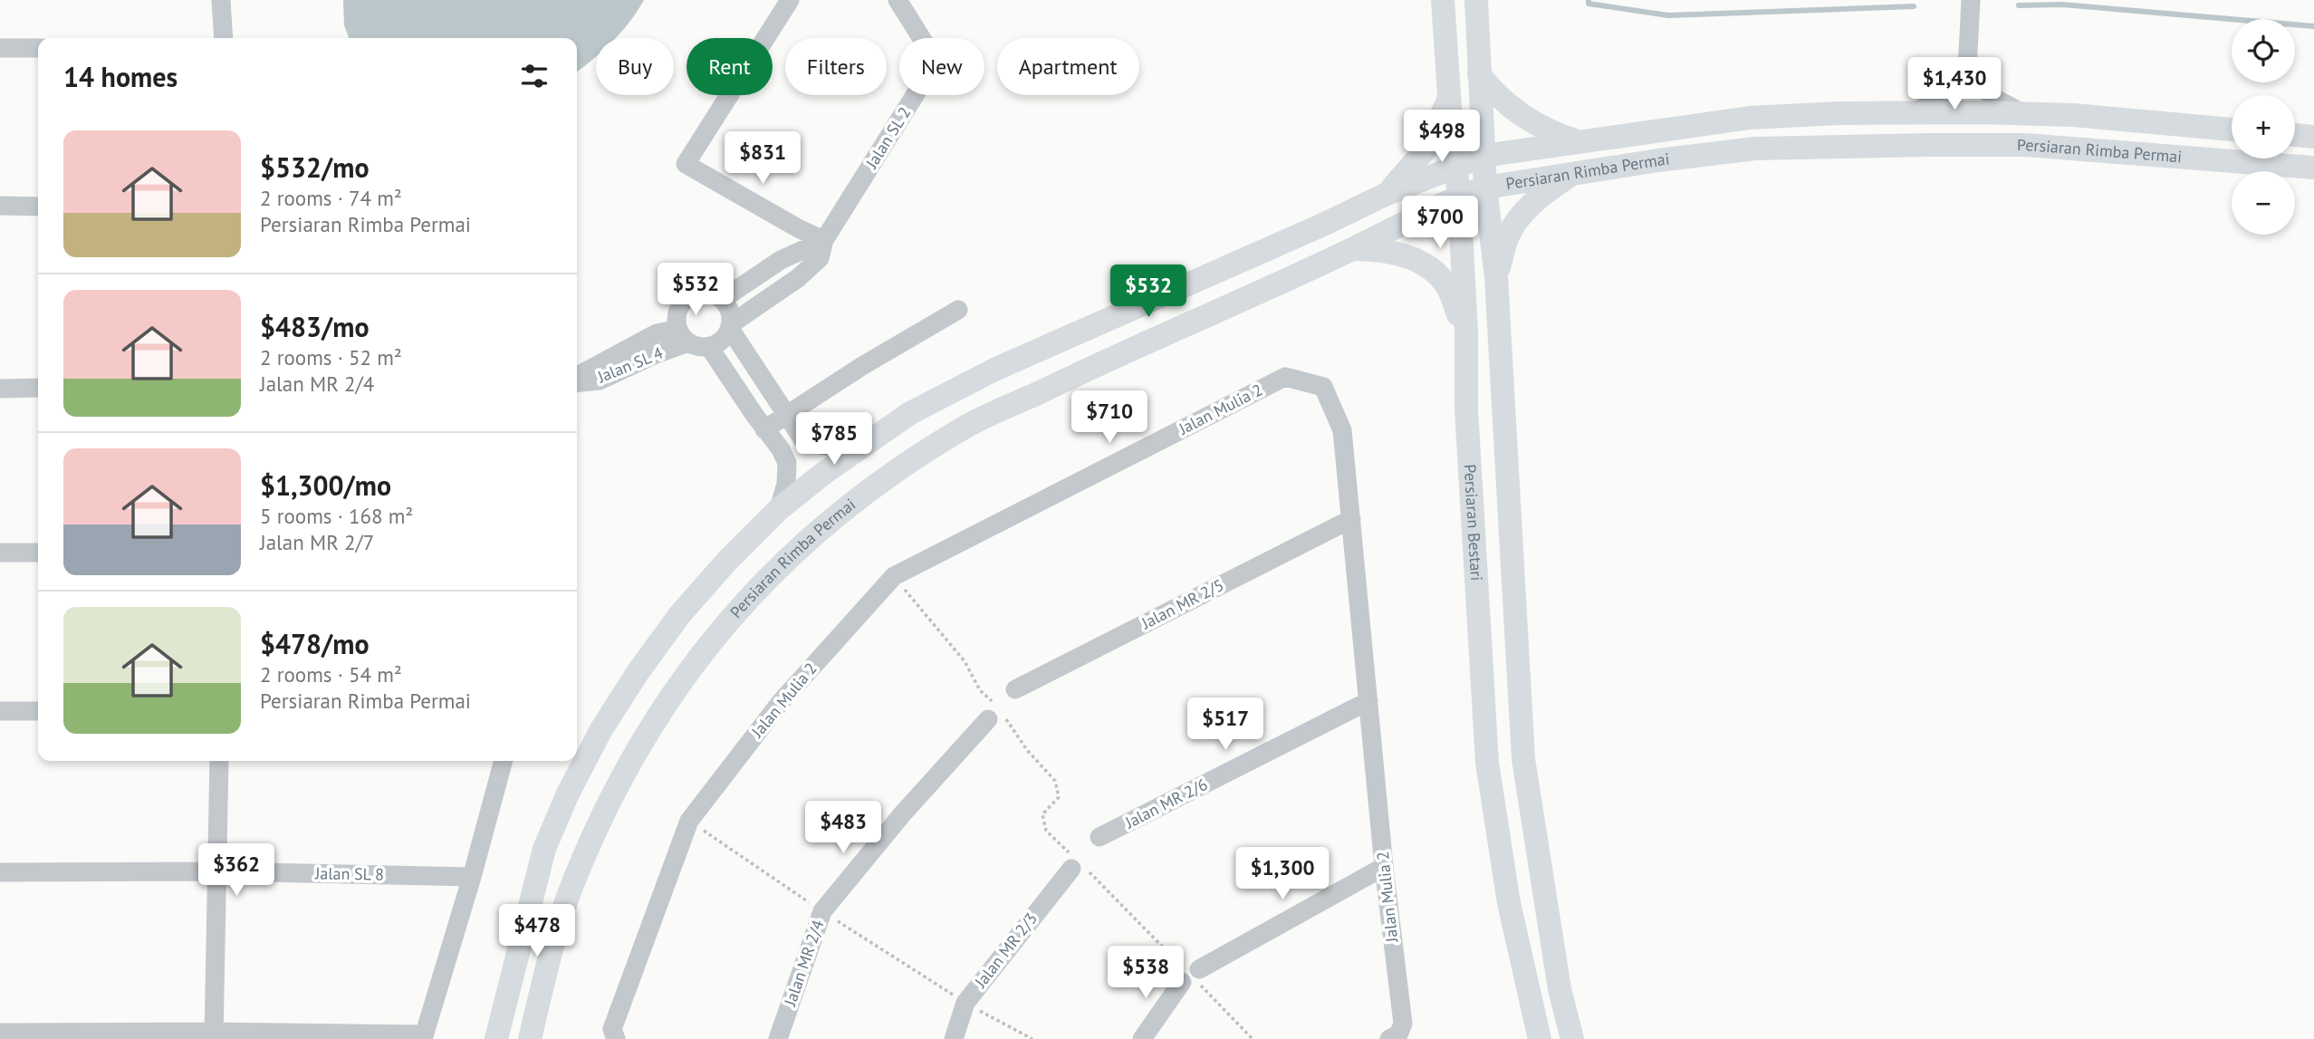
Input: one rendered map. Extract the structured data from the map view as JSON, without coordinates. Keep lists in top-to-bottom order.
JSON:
{
  "streets": {
    "main road": ["Persiaran Rimba Permai", "Persiaran Bestari"],
    "street": [
      "Jalan SL 2",
      "Jalan SL 4",
      "Jalan Mulia 2",
      "Jalan MR 2/5",
      "Jalan MR 2/6",
      "Jalan SL 8",
      "Jalan MR 2/3",
      "Jalan MR 2/4"
    ]
  },
  "crossings": [
    ["Jalan SL 2", "Jalan SL 4"],
    ["Persiaran Rimba Permai", "Persiaran Bestari"],
    ["Jalan Mulia 2", "Jalan MR 2/5"],
    ["Jalan Mulia 2", "Jalan MR 2/6"]
  ],
  "page": {
    "map_buttons": ["+", "−"],
    "chip": [
      "Buy",
      "Rent",
      "Filters",
      "New",
      "Apartment"
    ],
    "heading": "14 homes",
    "price": [
      "$1,430",
      "$498",
      "$831",
      "$700",
      "$532",
      "$532",
      "$710",
      "$785",
      "$517",
      "$483",
      "$362",
      "$1,300",
      "$478",
      "$538"
    ],
    "list": [
      {
        "name": "$532/mo",
        "note": "2 rooms · 74 m² · Persiaran Rimba Permai"
      },
      {
        "name": "$483/mo",
        "note": "2 rooms · 52 m² · Jalan MR 2/4"
      },
      {
        "name": "$1,300/mo",
        "note": "5 rooms · 168 m² · Jalan MR 2/7"
      },
      {
        "name": "$478/mo",
        "note": "2 rooms · 54 m² · Persiaran Rimba Permai"
      }
    ]
  }
}
